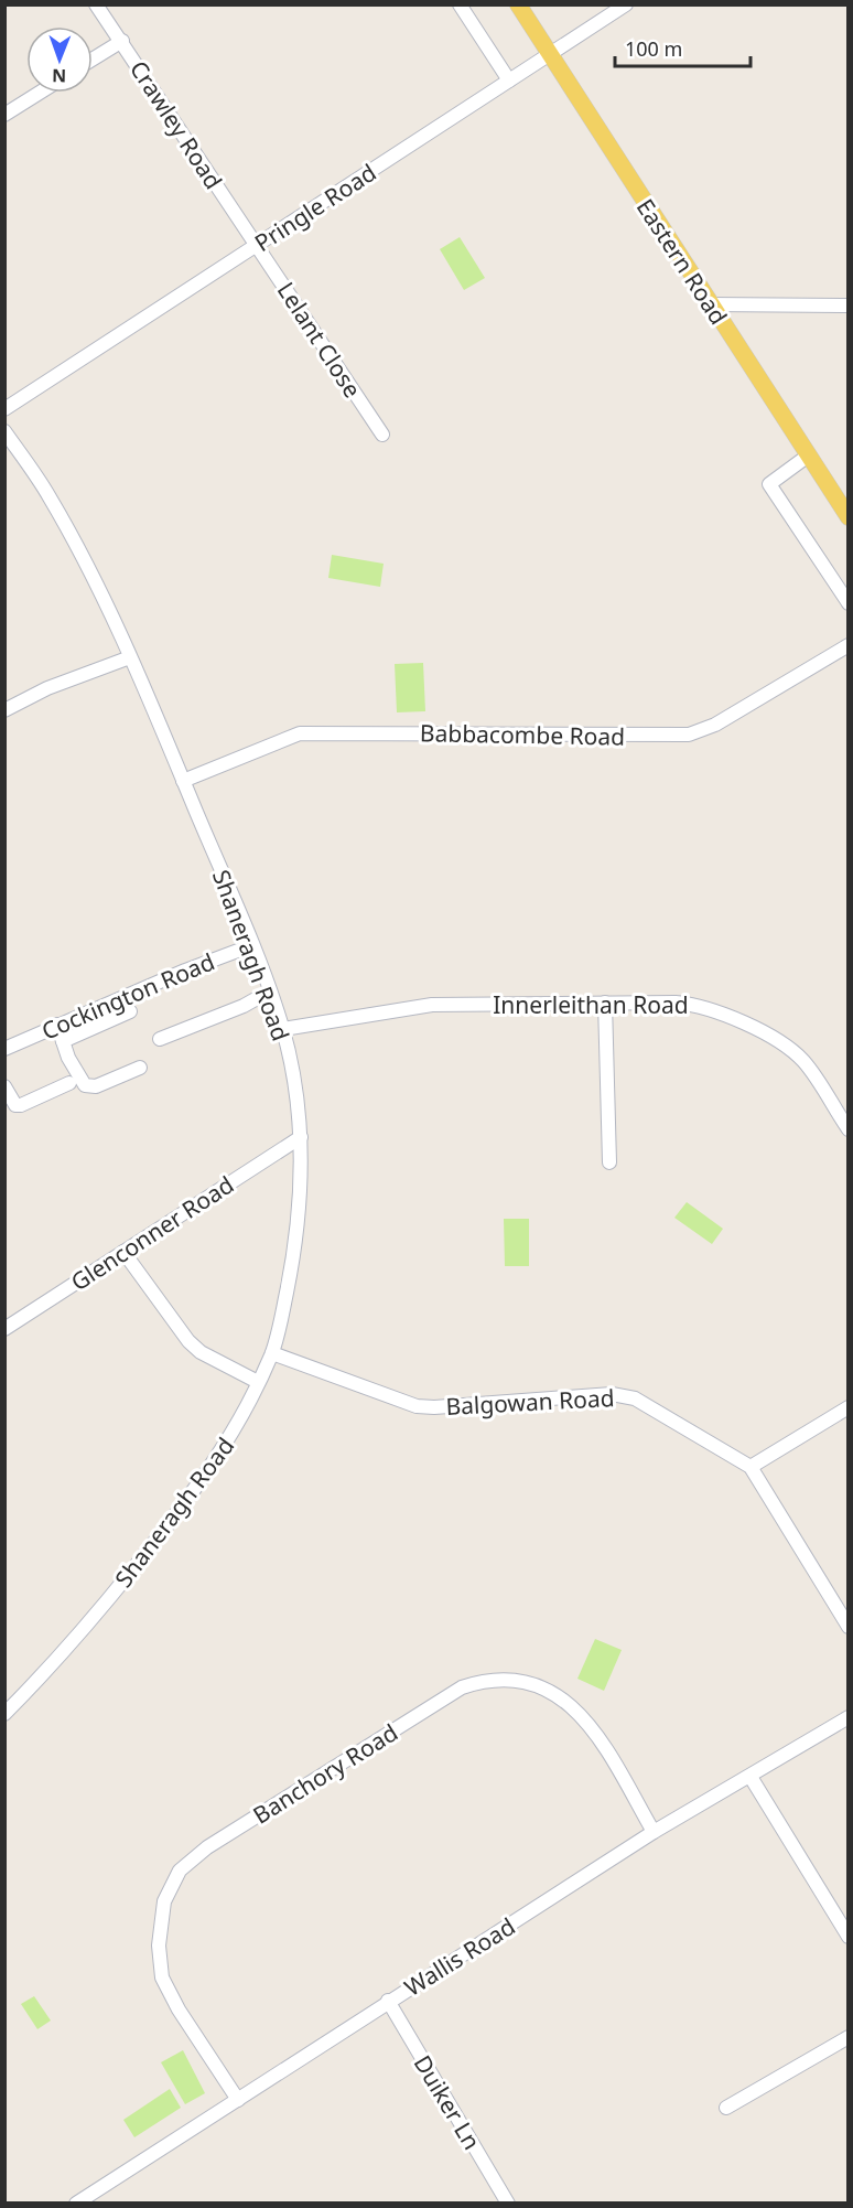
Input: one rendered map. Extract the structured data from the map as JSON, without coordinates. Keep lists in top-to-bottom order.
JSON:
{
  "streets": {
    "main road": ["Eastern Road"],
    "street": [
      "Crawley Road",
      "Pringle Road",
      "Lelant Close",
      "Babbacombe Road",
      "Shaneragh Road",
      "Cockington Road",
      "Innerleithan Road",
      "Glenconner Road",
      "Balgowan Road",
      "Banchory Road",
      "Wallis Road",
      "Duiker Ln"
    ]
  },
  "crossings": [
    ["Crawley Road", "Pringle Road"],
    ["Crawley Road", "Lelant Close"],
    ["Pringle Road", "Eastern Road"],
    ["Pringle Road", "Lelant Close"],
    ["Babbacombe Road", "Shaneragh Road"],
    ["Shaneragh Road", "Cockington Road"],
    ["Shaneragh Road", "Innerleithan Road"],
    ["Shaneragh Road", "Glenconner Road"],
    ["Shaneragh Road", "Balgowan Road"],
    ["Banchory Road", "Wallis Road"],
    ["Wallis Road", "Duiker Ln"]
  ],
  "scale_bar": "100 m",
  "north": "bottom"
}
